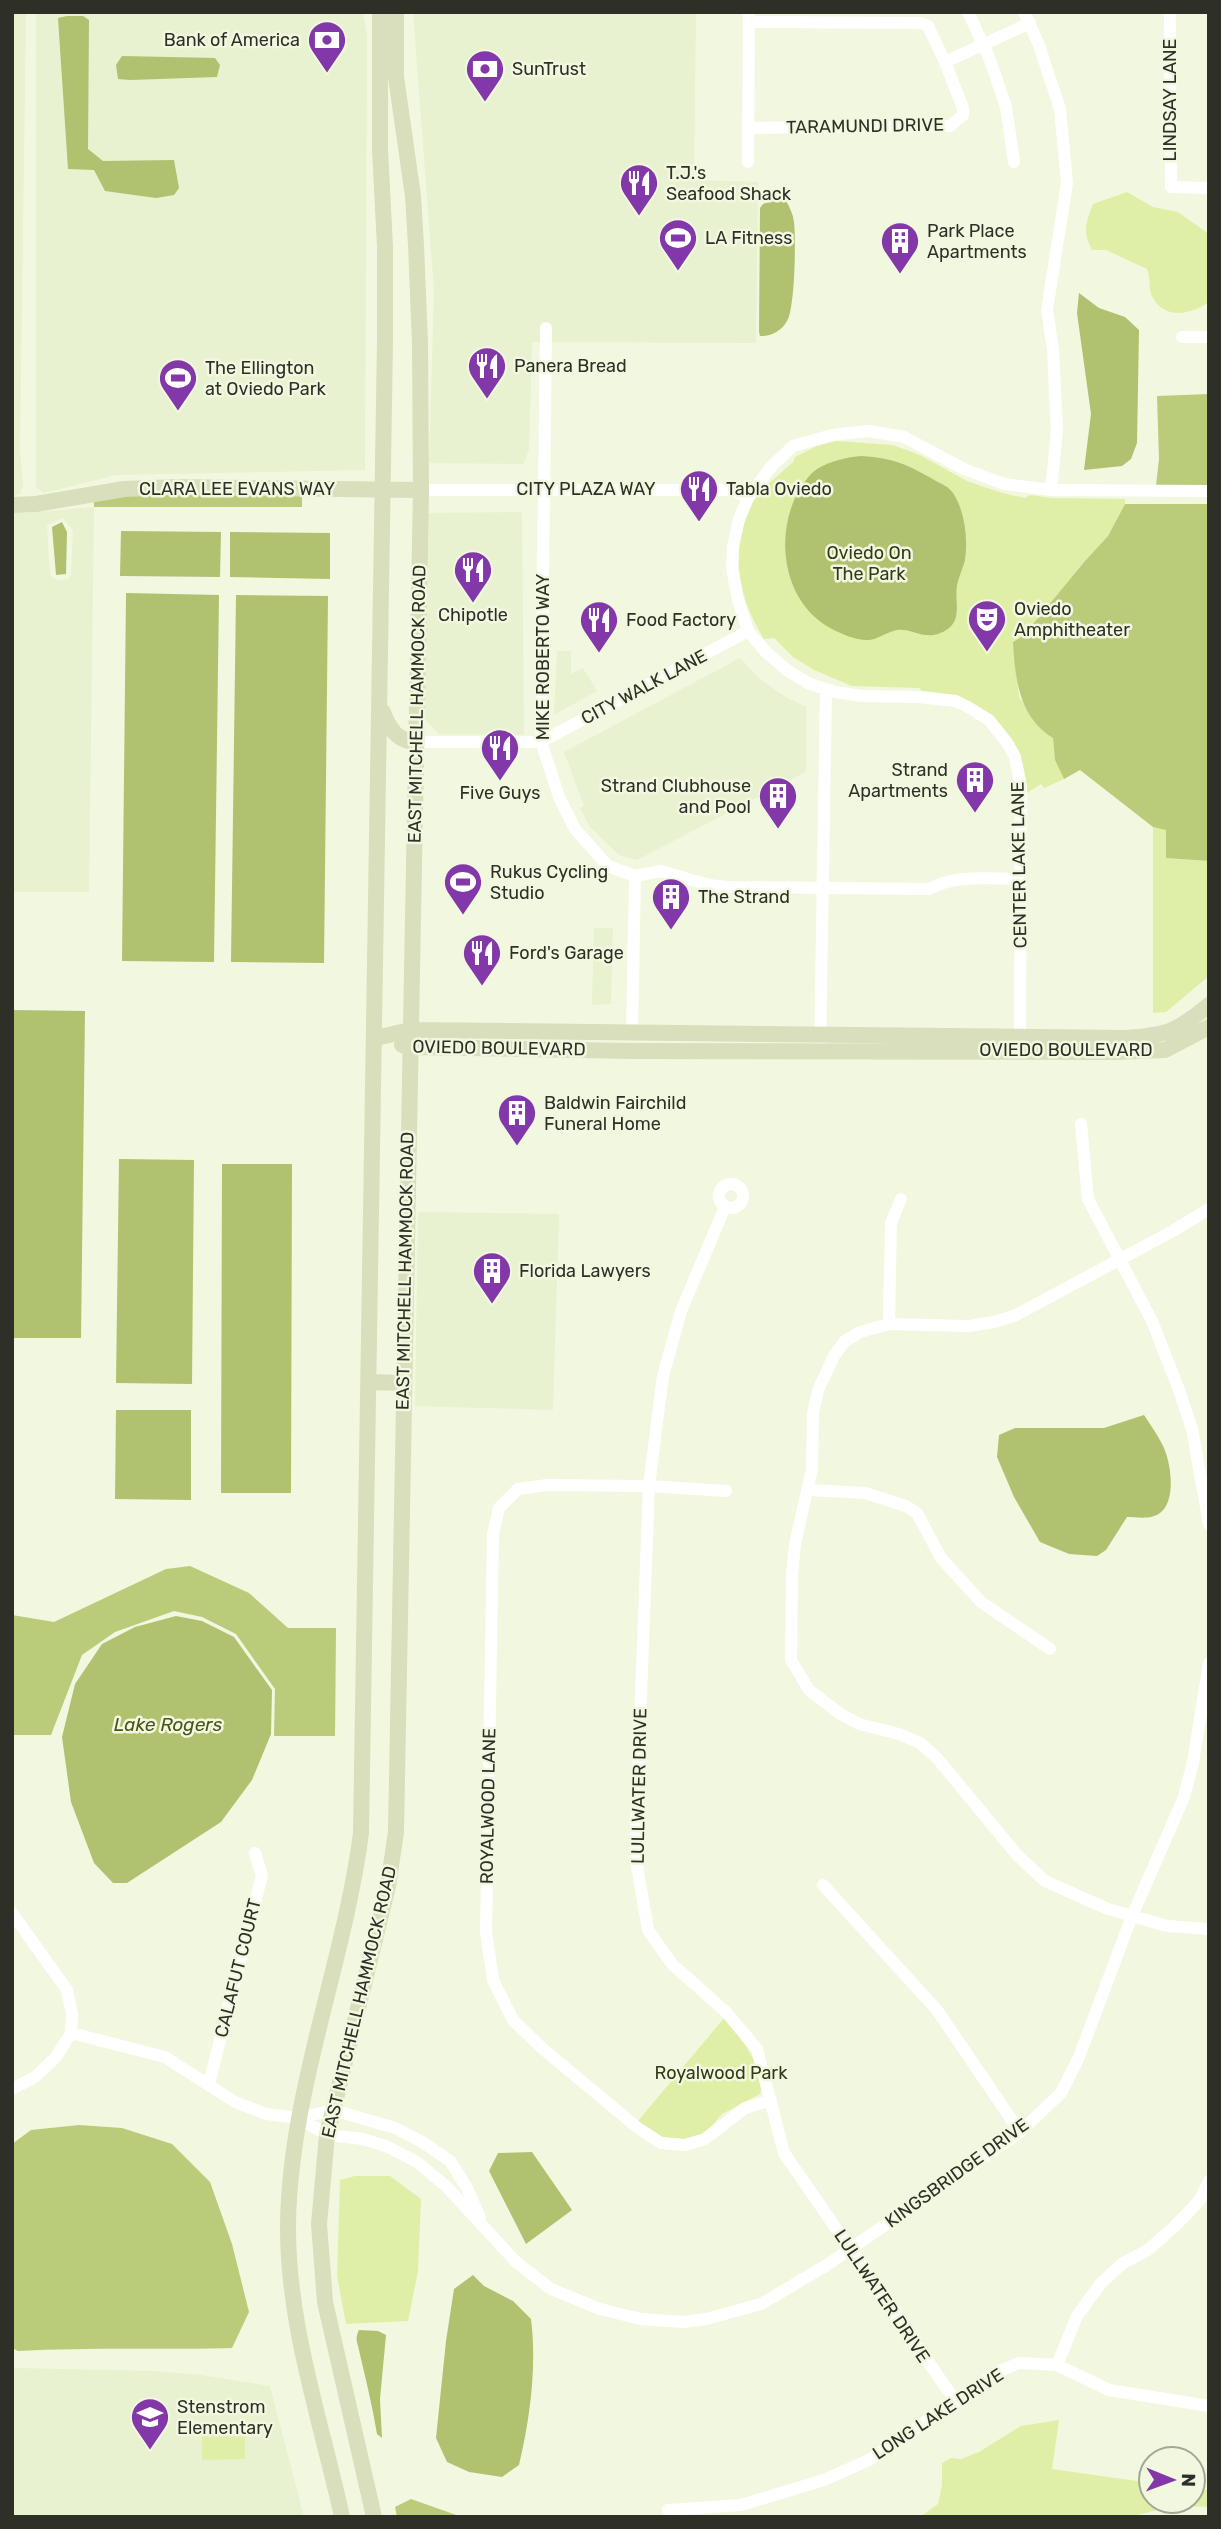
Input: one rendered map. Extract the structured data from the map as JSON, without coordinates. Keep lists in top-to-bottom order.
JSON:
{
  "streets": {
    "street": [
      "LINDSAY LANE",
      "TARAMUNDI DRIVE",
      "CLARA LEE EVANS WAY",
      "CITY PLAZA WAY",
      "MIKE ROBERTO WAY",
      "CITY WALK LANE",
      "EAST MITCHELL HAMMOCK ROAD",
      "CENTER LAKE LANE",
      "OVIEDO BOULEVARD",
      "LULLWATER DRIVE",
      "ROYALWOOD LANE",
      "CALAFUT COURT",
      "KINGSBRIDGE DRIVE",
      "LONG LAKE DRIVE"
    ]
  },
  "crossings": [
    ["CLARA LEE EVANS WAY", "CITY PLAZA WAY"],
    ["CLARA LEE EVANS WAY", "EAST MITCHELL HAMMOCK ROAD"],
    ["CITY PLAZA WAY", "MIKE ROBERTO WAY"],
    ["CITY PLAZA WAY", "EAST MITCHELL HAMMOCK ROAD"],
    ["CITY PLAZA WAY", "CENTER LAKE LANE"],
    ["MIKE ROBERTO WAY", "CITY WALK LANE"],
    ["CITY WALK LANE", "CENTER LAKE LANE"],
    ["EAST MITCHELL HAMMOCK ROAD", "OVIEDO BOULEVARD"],
    ["EAST MITCHELL HAMMOCK ROAD", "KINGSBRIDGE DRIVE"],
    ["CENTER LAKE LANE", "OVIEDO BOULEVARD"],
    ["LULLWATER DRIVE", "ROYALWOOD LANE"],
    ["LULLWATER DRIVE", "KINGSBRIDGE DRIVE"],
    ["LULLWATER DRIVE", "LONG LAKE DRIVE"]
  ],
  "water": ["Lake Rogers"],
  "parks": ["Oviedo On The Park", "Royalwood Park"],
  "places": {
    "bank": ["Bank of America", "SunTrust"],
    "restaurant": [
      "T.J.'s Seafood Shack",
      "Panera Bread",
      "Tabla Oviedo",
      "Chipotle",
      "Food Factory",
      "Five Guys",
      "Ford's Garage"
    ],
    "sports": ["LA Fitness", "The Ellington at Oviedo Park", "Rukus Cycling Studio"],
    "building": [
      "Park Place Apartments",
      "Strand Apartments",
      "Strand Clubhouse and Pool",
      "The Strand",
      "Baldwin Fairchild Funeral Home",
      "Florida Lawyers"
    ],
    "theatre": ["Oviedo Amphitheater"],
    "school or university": ["Stenstrom Elementary"]
  },
  "north": "right"
}
